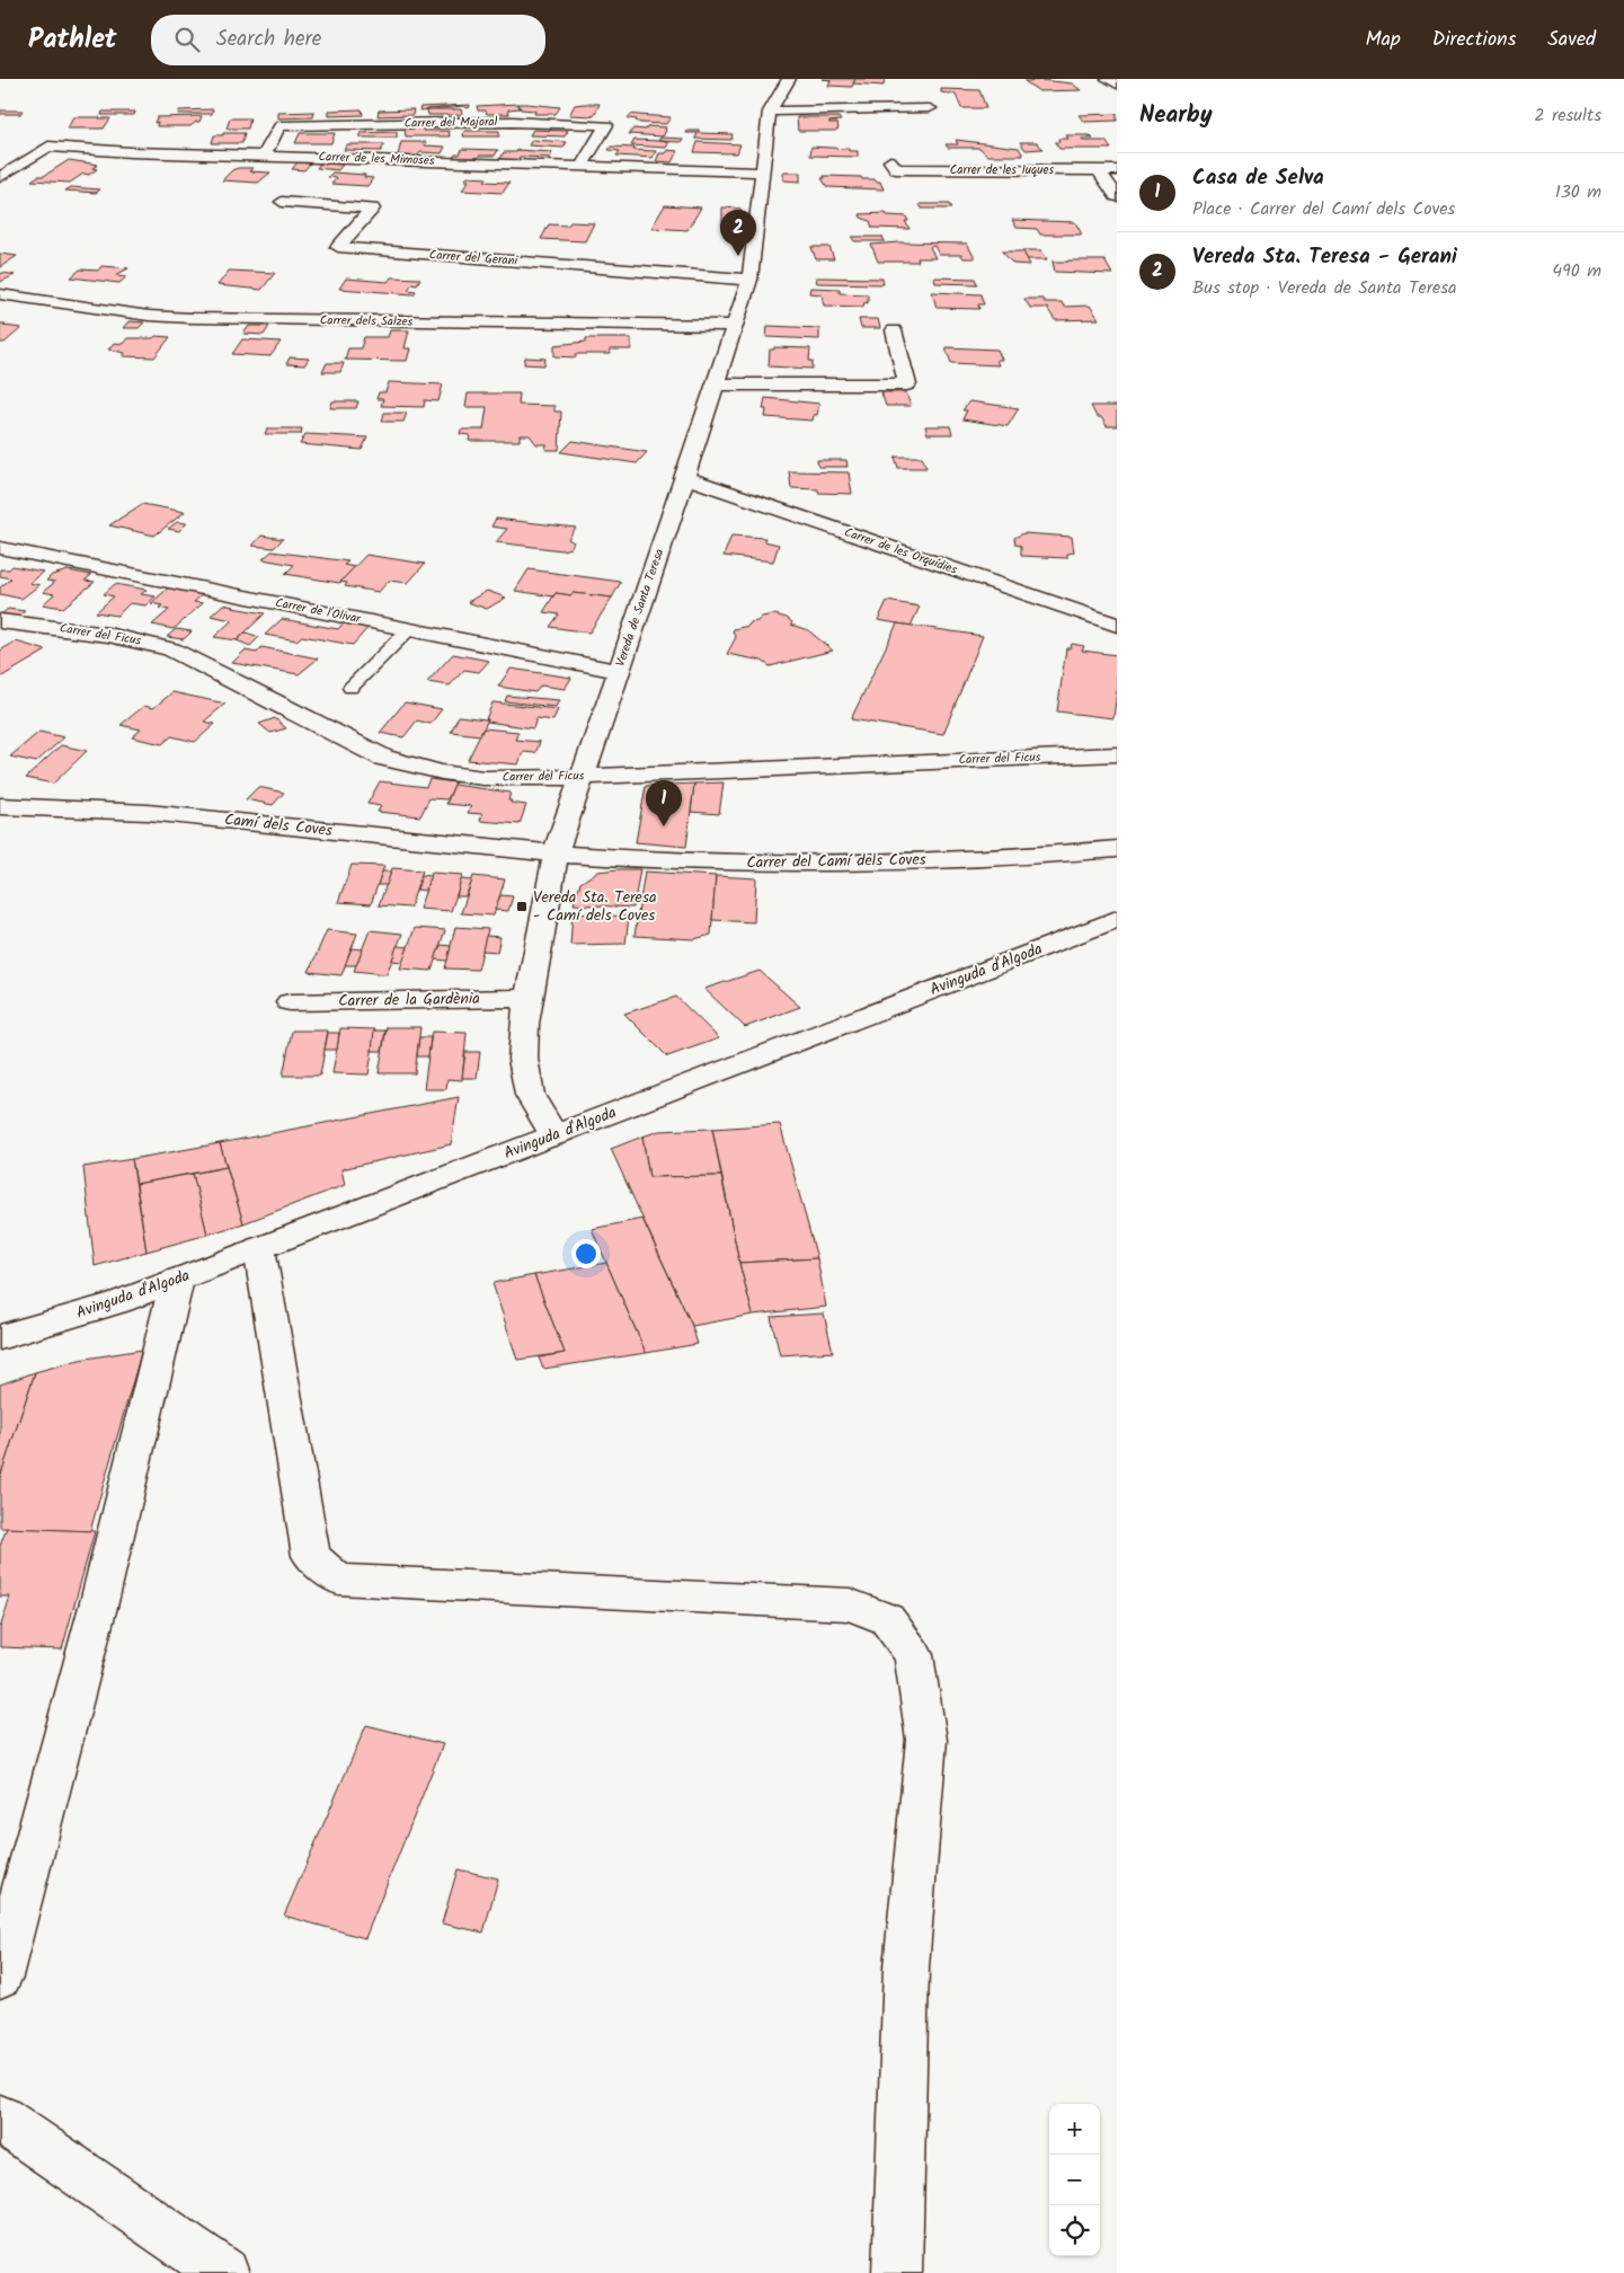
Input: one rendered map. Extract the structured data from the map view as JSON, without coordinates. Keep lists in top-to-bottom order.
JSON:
{
  "streets": {
    "street": [
      "Carrer del Majoral",
      "Carrer de les Mimoses",
      "Carrer de les Iuques",
      "Carrer del Gerani",
      "Carrer dels Salzes",
      "Carrer de les Orquídies",
      "Vereda de Santa Teresa",
      "Carrer de l'Olivar",
      "Carrer del Ficus",
      "Camí dels Coves",
      "Carrer del Camí dels Coves",
      "Avinguda d'Algoda",
      "Carrer de la Gardènia"
    ]
  },
  "crossings": [
    ["Carrer del Majoral", "Carrer de les Mimoses"],
    ["Carrer de les Mimoses", "Vereda de Santa Teresa"],
    ["Carrer del Gerani", "Vereda de Santa Teresa"],
    ["Carrer dels Salzes", "Vereda de Santa Teresa"],
    ["Carrer de les Orquídies", "Vereda de Santa Teresa"],
    ["Vereda de Santa Teresa", "Carrer de l'Olivar"],
    ["Vereda de Santa Teresa", "Carrer del Ficus"],
    ["Vereda de Santa Teresa", "Camí dels Coves"],
    ["Vereda de Santa Teresa", "Carrer del Camí dels Coves"],
    ["Vereda de Santa Teresa", "Avinguda d'Algoda"],
    ["Vereda de Santa Teresa", "Carrer de la Gardènia"],
    ["Camí dels Coves", "Carrer del Camí dels Coves"]
  ],
  "places": {
    "transit": ["Vereda Sta. Teresa - Camí dels Coves"]
  },
  "page": {
    "header": "Pathlet",
    "search": "Search here",
    "nav": ["Map", "Directions", "Saved"],
    "heading": ["Nearby", "2 results"],
    "list": [
      {
        "mark": "1",
        "name": "Casa de Selva",
        "note": "Place · Carrer del Camí dels Coves",
        "value": "130 m"
      },
      {
        "mark": "2",
        "name": "Vereda Sta. Teresa - Gerani",
        "note": "Bus stop · Vereda de Santa Teresa",
        "value": "490 m"
      }
    ],
    "pins": ["2", "1"],
    "map_buttons": ["+", "−"]
  }
}
